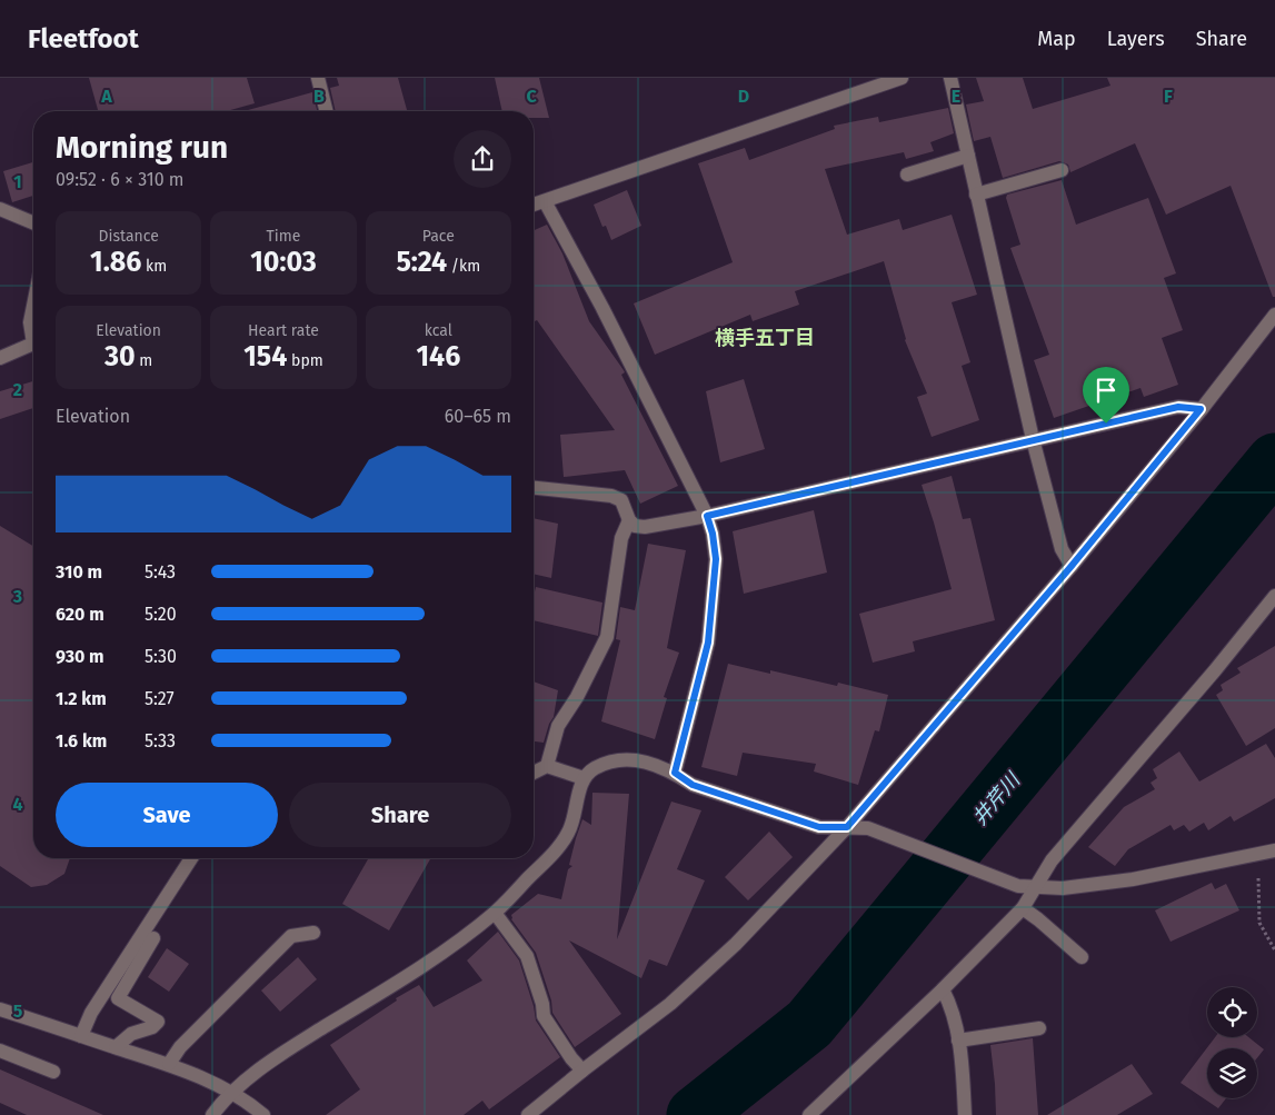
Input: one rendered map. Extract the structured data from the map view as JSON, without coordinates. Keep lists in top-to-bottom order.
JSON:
{
  "districts": ["横手五丁目"],
  "water": ["井芹川"],
  "page": {
    "header": "Fleetfoot",
    "nav": ["Map", "Layers", "Share"],
    "heading": ["Morning run", "09:52 · 6 × 310 m"],
    "stats": [
      ["Distance", "1.86 km"],
      ["Time", "10:03"],
      ["Pace", "5:24 /km"],
      ["Elevation", "30 m"],
      ["Heart rate", "154 bpm"],
      ["kcal", "146"]
    ],
    "chart": ["Elevation", "60–65 m"],
    "list": [
      {
        "name": "310 m",
        "note": "5:43"
      },
      {
        "name": "620 m",
        "note": "5:20"
      },
      {
        "name": "930 m",
        "note": "5:30"
      },
      {
        "name": "1.2 km",
        "note": "5:27"
      },
      {
        "name": "1.6 km",
        "note": "5:33"
      }
    ],
    "buttons": ["Save", "Share"]
  },
  "grid": {
    "columns": [
      "A",
      "B",
      "C",
      "D",
      "E",
      "F"
    ],
    "rows": [
      "1",
      "2",
      "3",
      "4",
      "5"
    ]
  }
}
